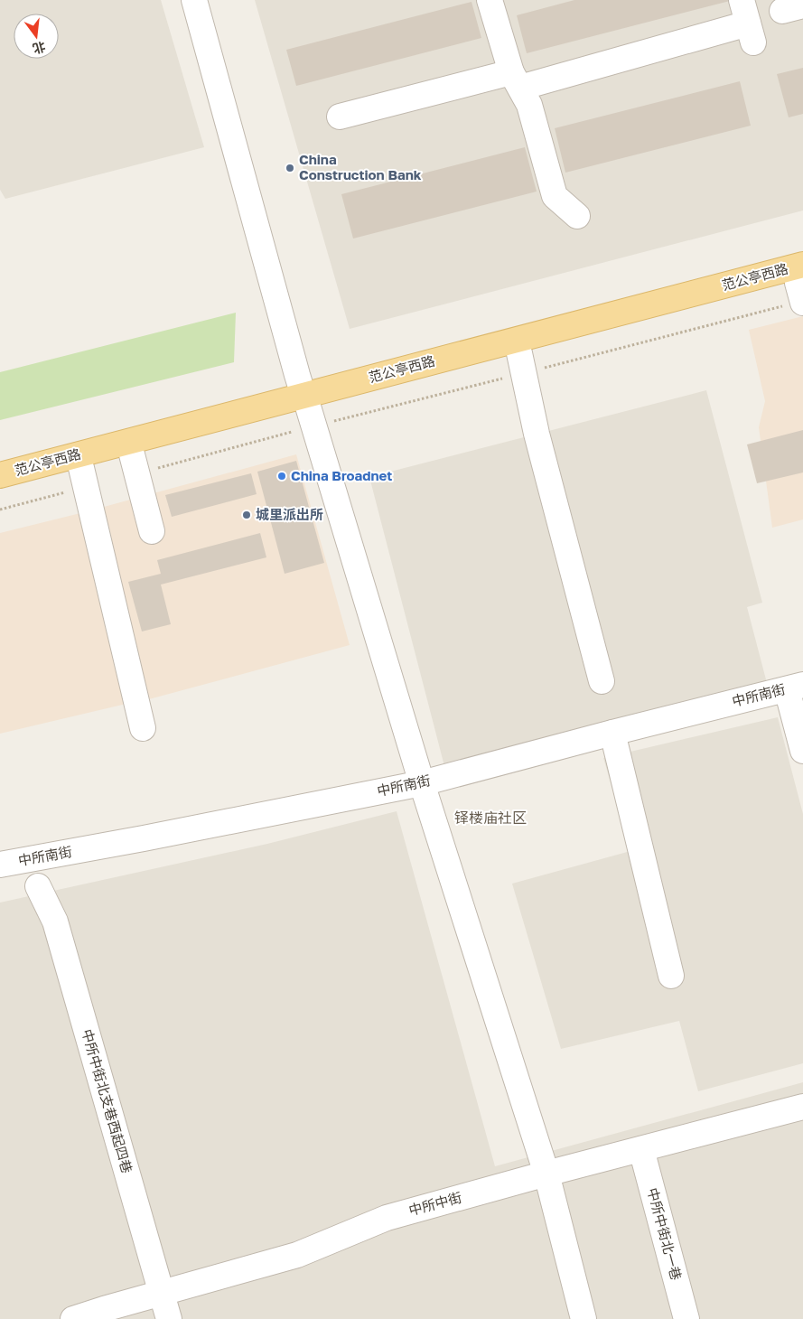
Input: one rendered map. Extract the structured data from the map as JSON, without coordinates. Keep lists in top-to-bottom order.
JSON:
{
  "streets": {
    "main road": ["范公亭西路"],
    "street": [
      "中所南街",
      "中所中街北支巷西起四巷",
      "中所中街",
      "中所中街北一巷"
    ]
  },
  "crossings": [
    ["中所中街北支巷西起四巷", "中所中街"],
    ["中所中街", "中所中街北一巷"]
  ],
  "districts": ["铎楼庙社区"],
  "places": ["China Construction Bank", "China Broadnet", "城里派出所"],
  "north": "bottom"
}
